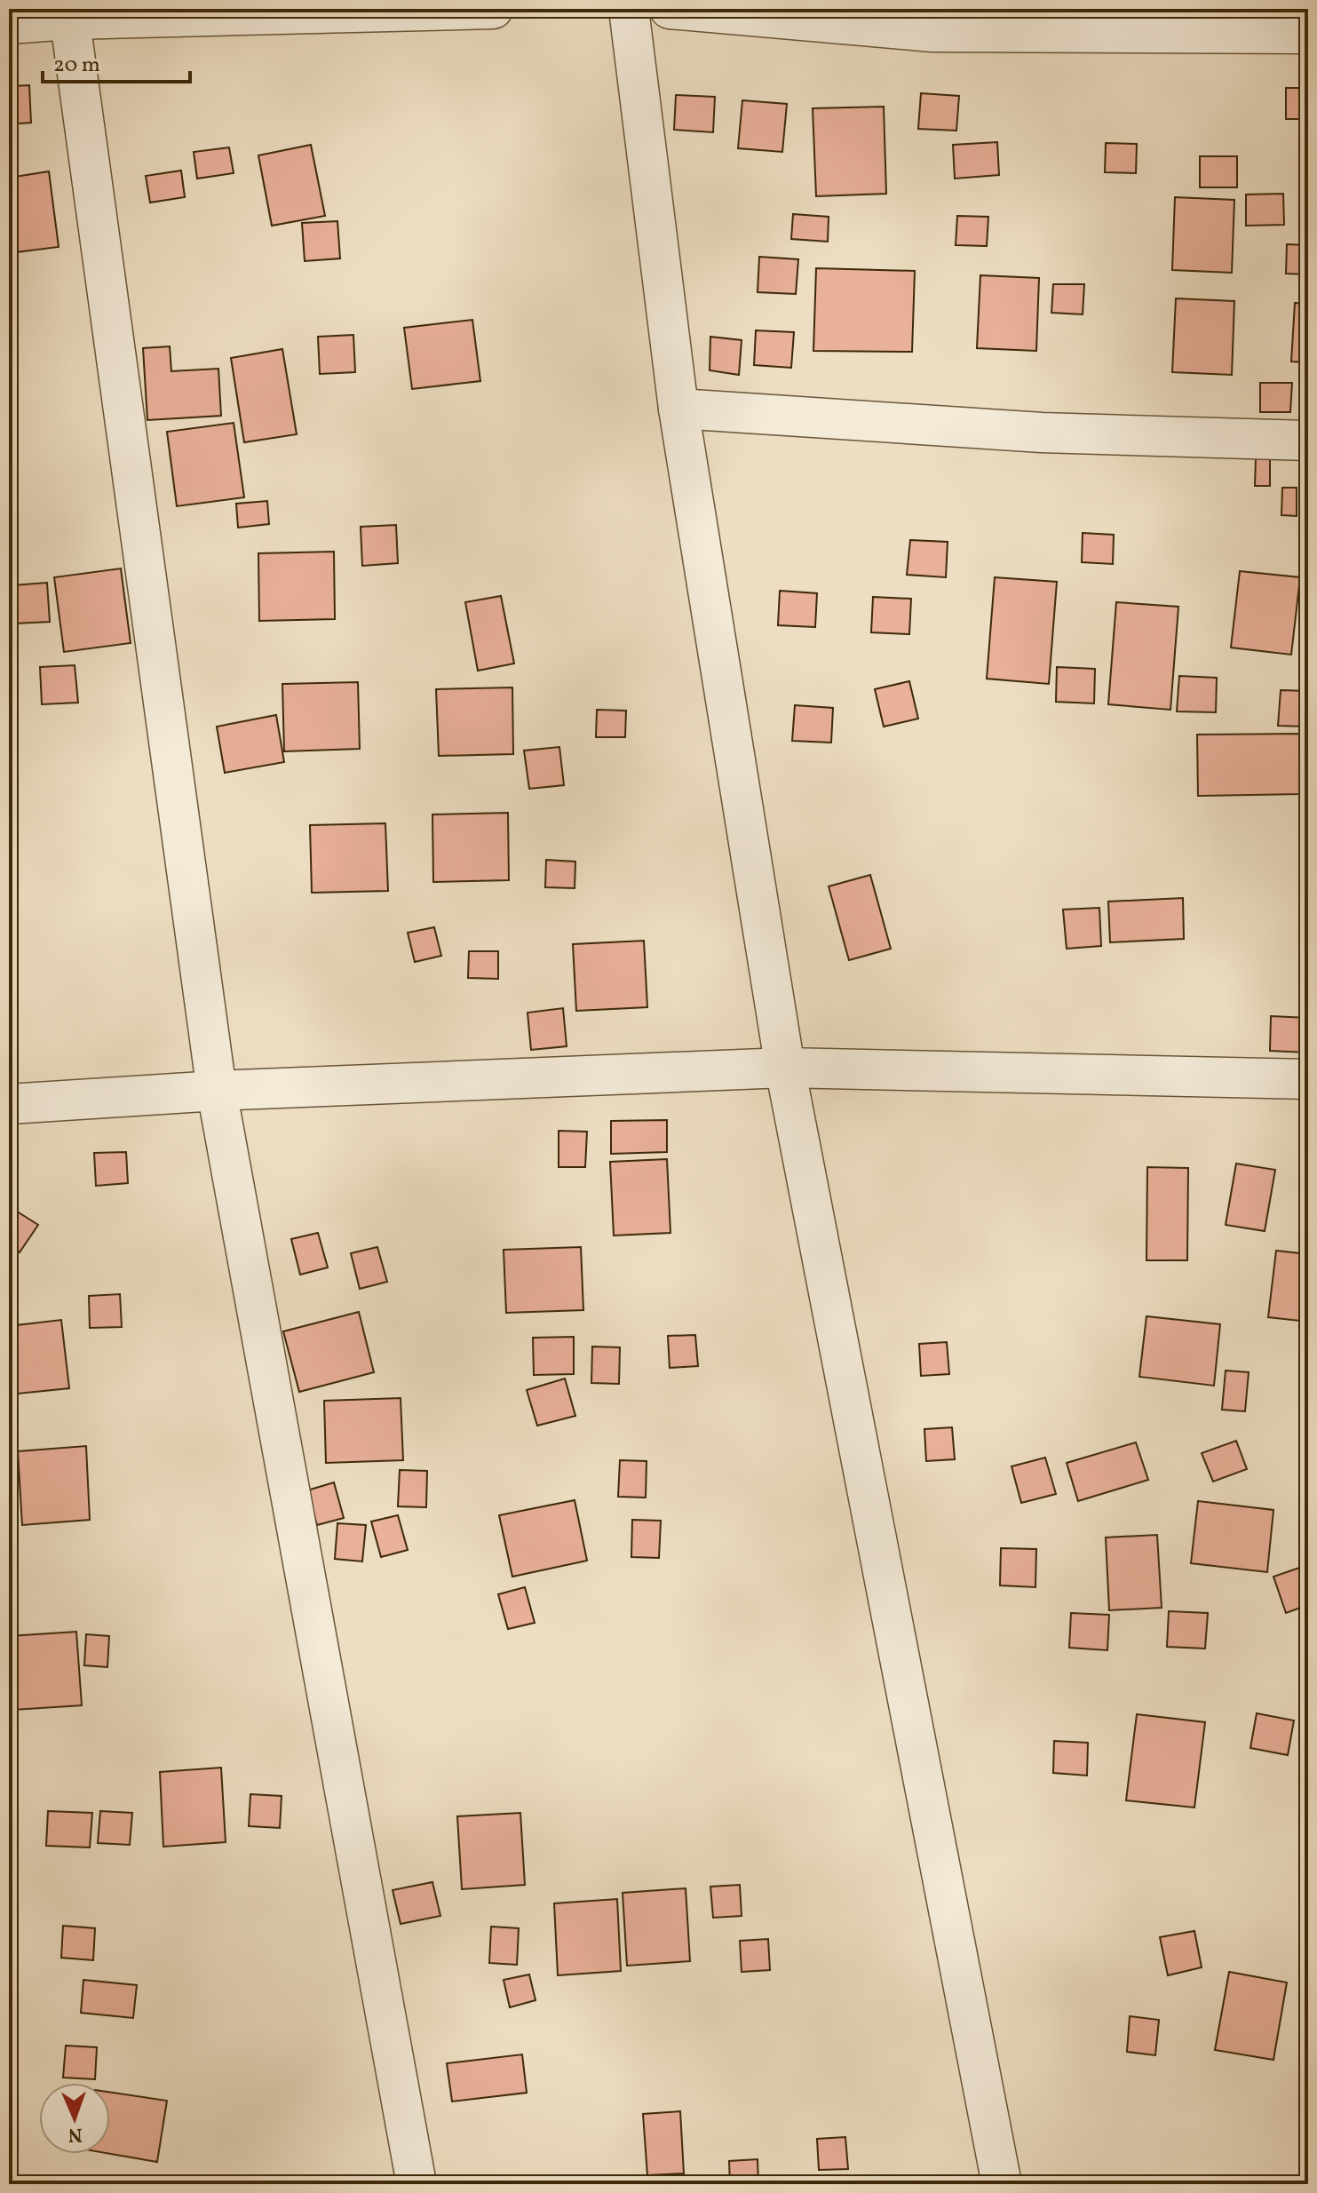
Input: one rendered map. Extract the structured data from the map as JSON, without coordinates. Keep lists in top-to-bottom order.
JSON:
{
  "scale_bar": "20 m",
  "north": "bottom"
}
